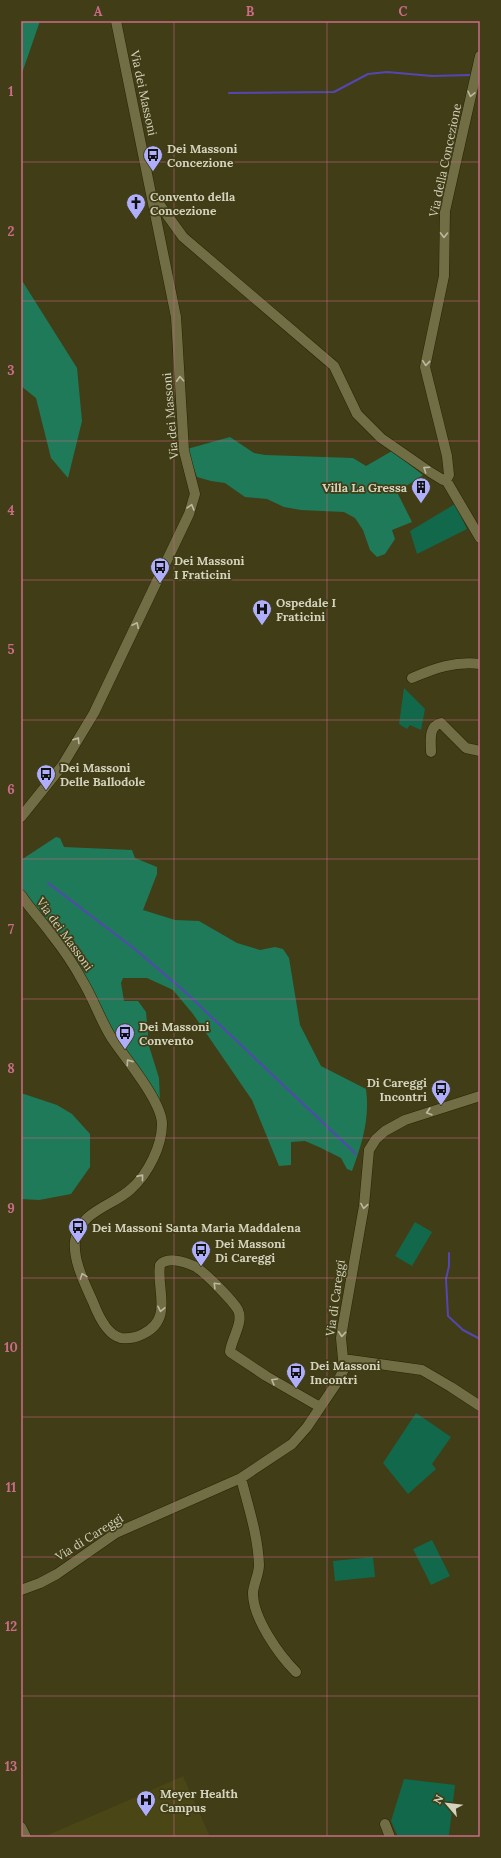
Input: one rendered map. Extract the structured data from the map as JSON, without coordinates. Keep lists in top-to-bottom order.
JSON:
{
  "streets": {
    "street": ["Via dei Massoni", "Via della Concezione", "Via di Careggi"]
  },
  "crossings": [
    ["Via dei Massoni", "Via di Careggi"]
  ],
  "one_way": ["Via della Concezione", "Via di Careggi"],
  "places": {
    "bus stop": [
      "Dei Massoni Concezione",
      "Dei Massoni I Fraticini",
      "Dei Massoni Delle Ballodole",
      "Dei Massoni Convento",
      "Di Careggi Incontri",
      "Dei Massoni Santa Maria Maddalena",
      "Dei Massoni Di Careggi",
      "Dei Massoni Incontri"
    ],
    "church": ["Convento della Concezione"],
    "building": ["Villa La Gressa"],
    "hospital": ["Ospedale I Fraticini", "Meyer Health Campus"]
  },
  "north": "top left",
  "grid": {
    "columns": ["A", "B", "C"],
    "rows": [
      "1",
      "2",
      "3",
      "4",
      "5",
      "6",
      "7",
      "8",
      "9",
      "10",
      "11",
      "12",
      "13"
    ]
  }
}
